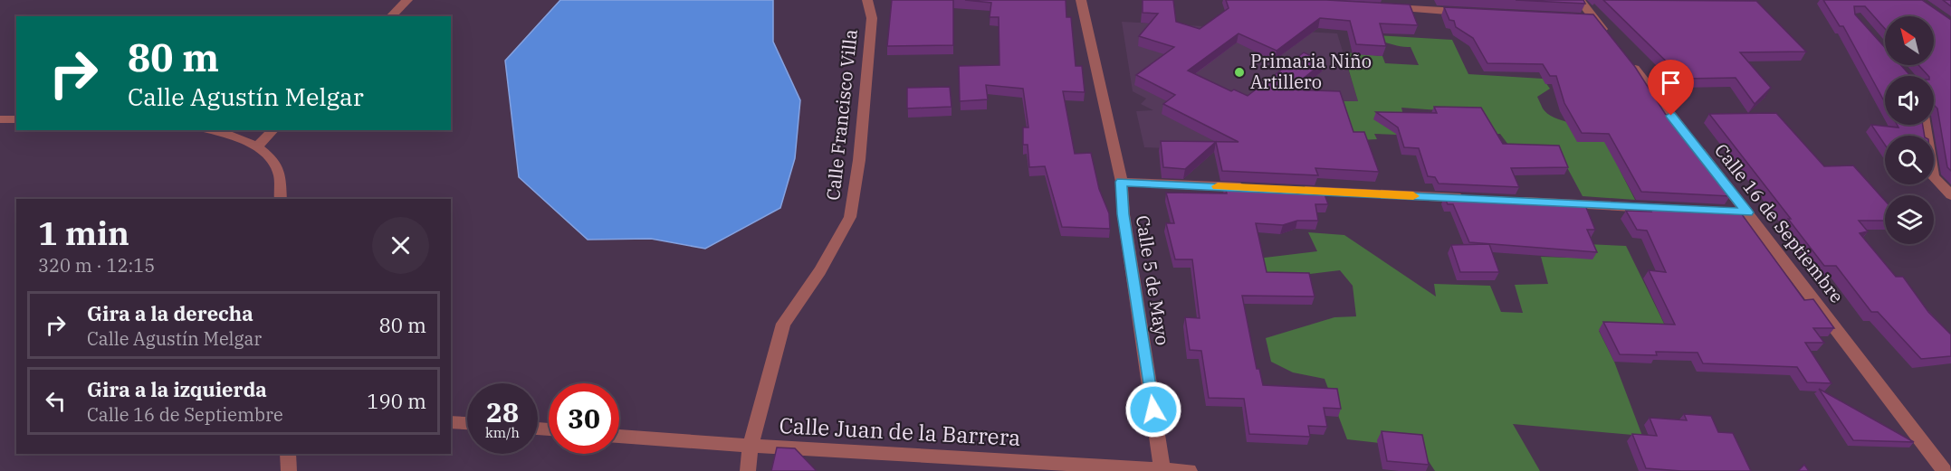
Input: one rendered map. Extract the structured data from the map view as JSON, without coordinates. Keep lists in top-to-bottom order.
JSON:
{
  "streets": {
    "street": [
      "Calle Francisco Villa",
      "Calle 16 de Septiembre",
      "Calle 5 de Mayo",
      "Calle Juan de la Barrera"
    ]
  },
  "crossings": [
    ["Calle Francisco Villa", "Calle Juan de la Barrera"],
    ["Calle 5 de Mayo", "Calle Juan de la Barrera"]
  ],
  "places": ["Primaria Niño Artillero"],
  "north": "top left",
  "page": {
    "turn": ["80 m", "Calle Agustín Melgar"],
    "heading": ["1 min", "320 m · 12:15"],
    "list": [
      {
        "name": "Gira a la derecha",
        "note": "Calle Agustín Melgar",
        "value": "80 m"
      },
      {
        "name": "Gira a la izquierda",
        "note": "Calle 16 de Septiembre",
        "value": "190 m"
      }
    ],
    "speed": "28 km/h",
    "limit": "30"
  }
}
